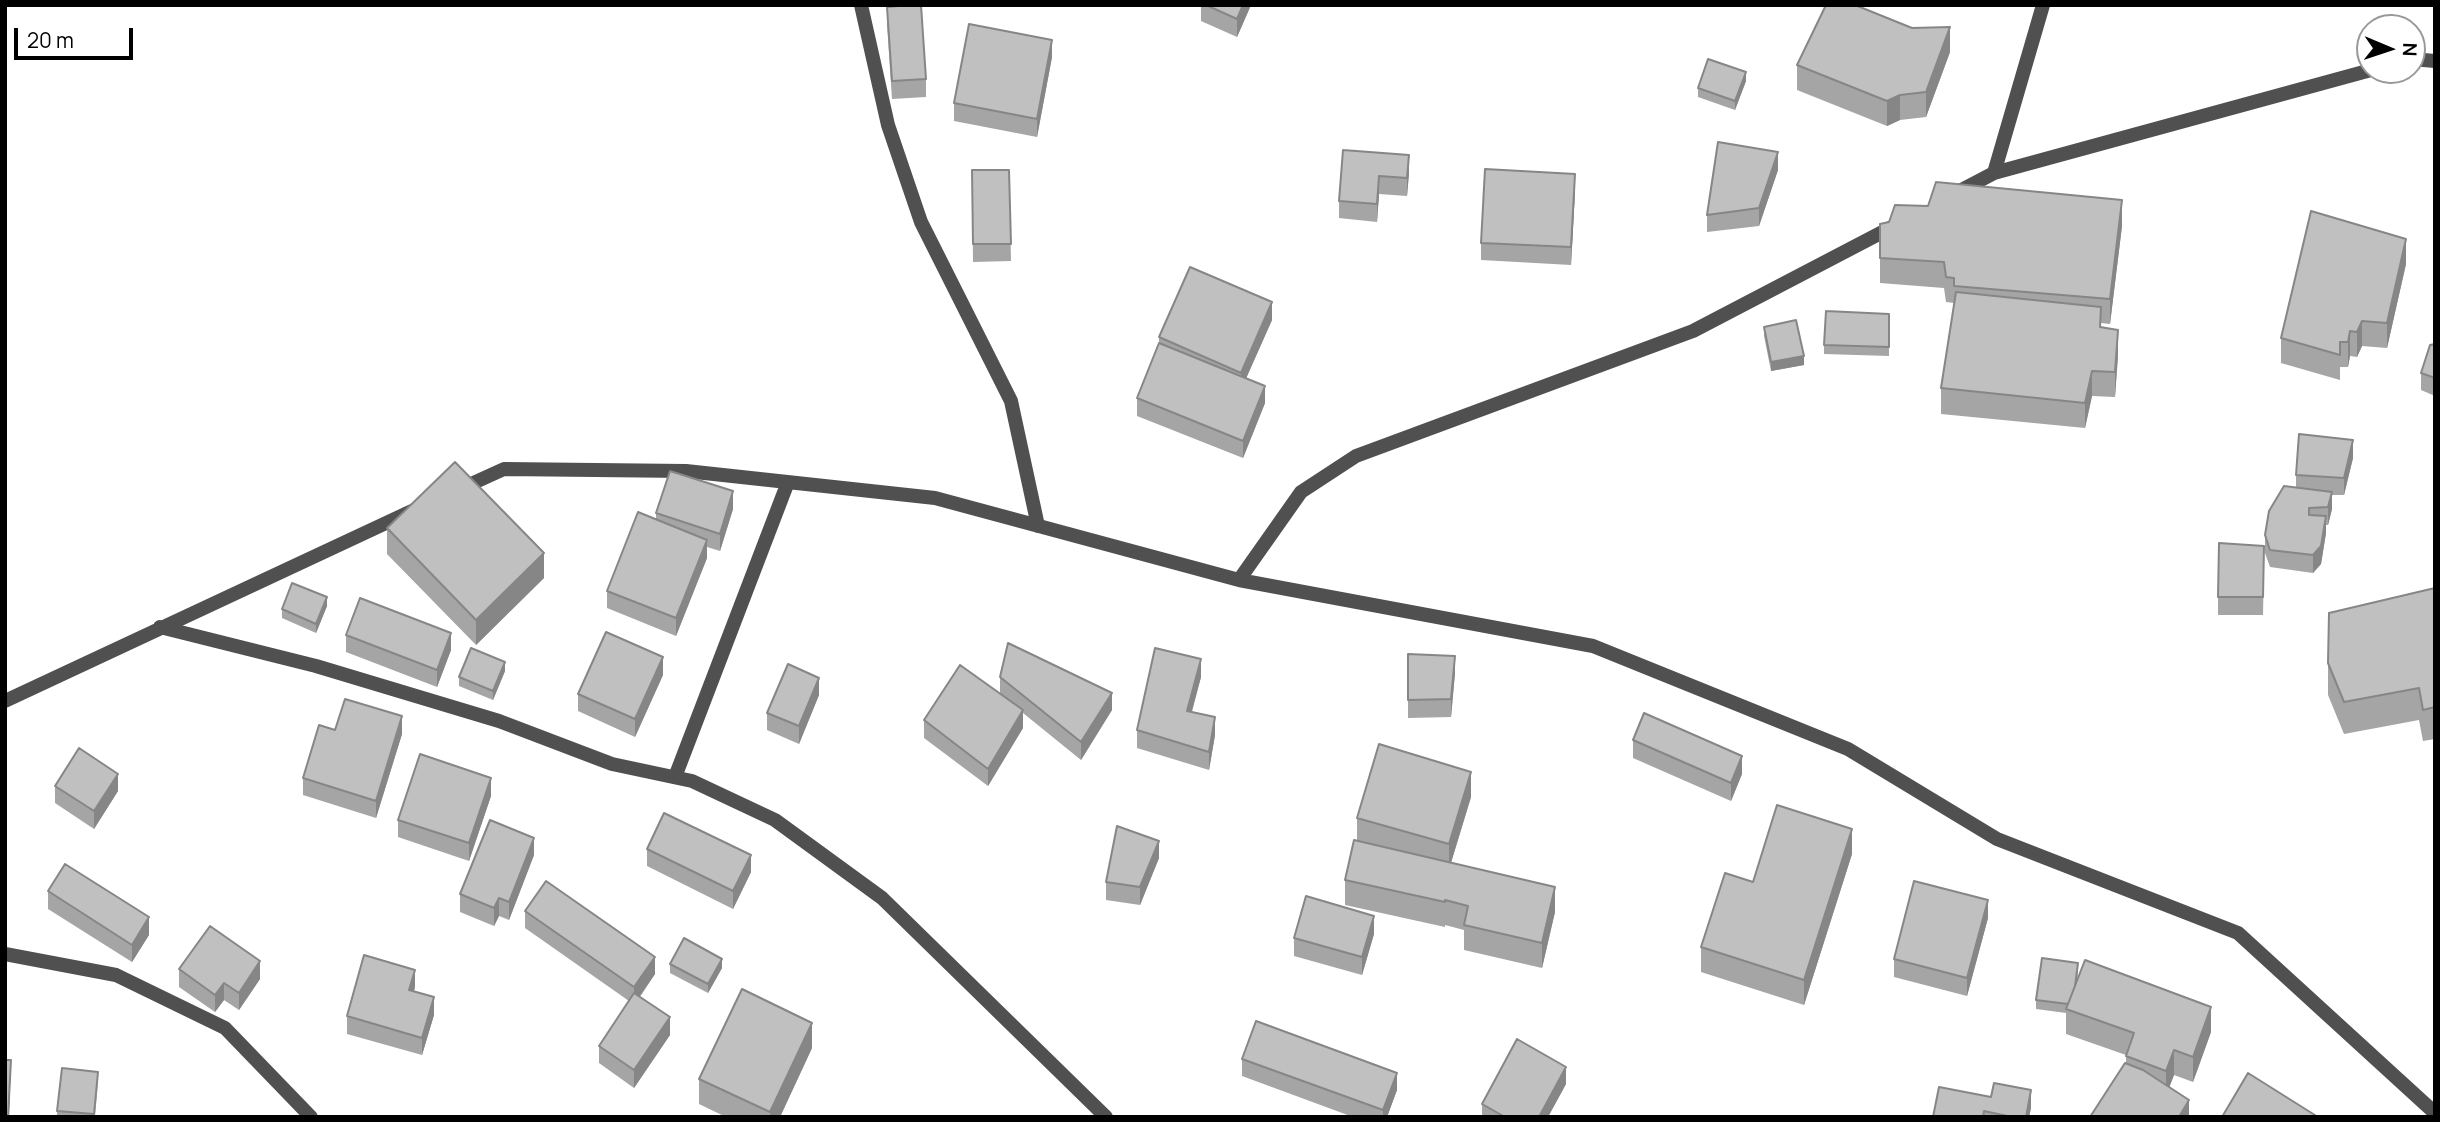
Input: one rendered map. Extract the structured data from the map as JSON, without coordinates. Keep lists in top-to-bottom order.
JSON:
{
  "scale_bar": "20 m",
  "north": "right"
}
